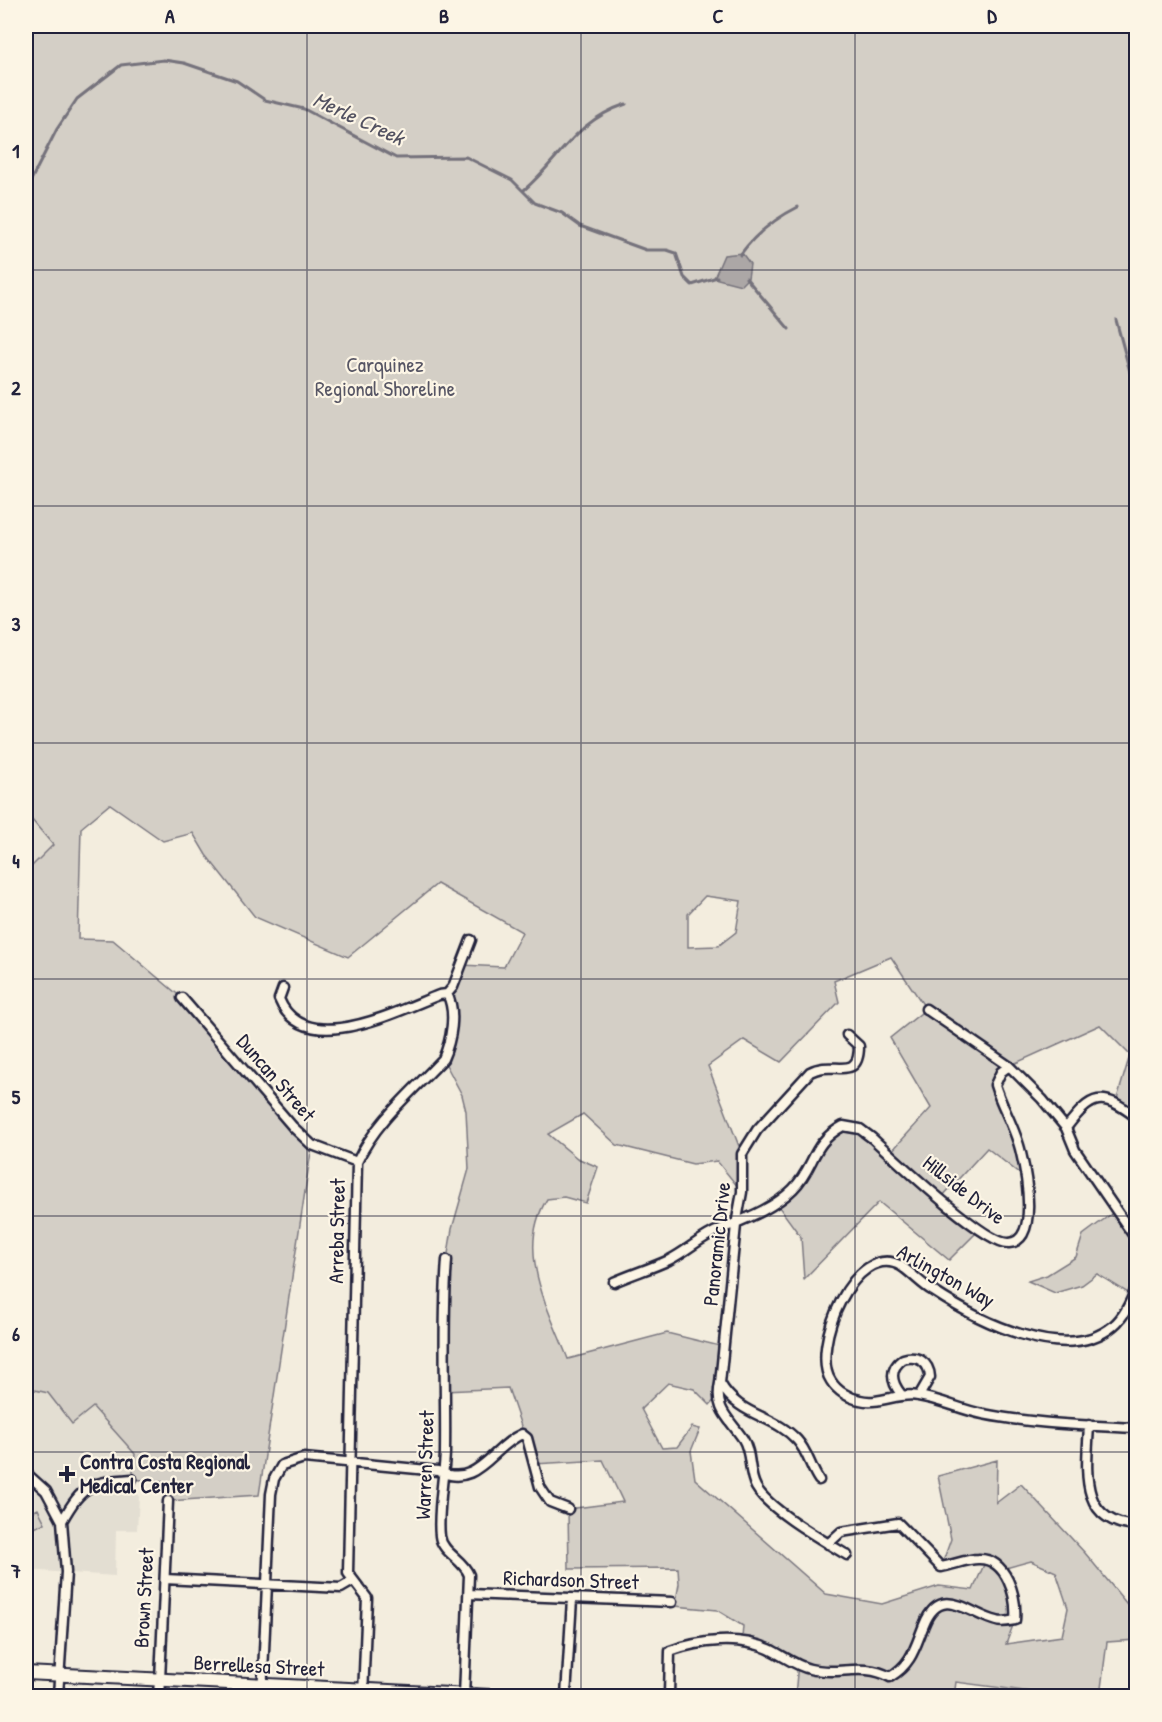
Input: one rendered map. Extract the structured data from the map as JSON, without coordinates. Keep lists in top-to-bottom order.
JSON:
{
  "streets": {
    "main road": ["Berrellesa Street"],
    "street": [
      "Duncan Street",
      "Hillside Drive",
      "Arreba Street",
      "Panoramic Drive",
      "Arlington Way",
      "Warren Street",
      "Richardson Street",
      "Brown Street"
    ]
  },
  "crossings": [
    ["Duncan Street", "Arreba Street"],
    ["Hillside Drive", "Panoramic Drive"],
    ["Arreba Street", "Berrellesa Street"],
    ["Warren Street", "Richardson Street"],
    ["Warren Street", "Berrellesa Street"],
    ["Brown Street", "Berrellesa Street"]
  ],
  "water": ["Merle Creek"],
  "parks": ["Carquinez Regional Shoreline"],
  "places": {
    "health": ["Contra Costa Regional Medical Center"]
  },
  "grid": {
    "columns": [
      "A",
      "B",
      "C",
      "D"
    ],
    "rows": [
      "1",
      "2",
      "3",
      "4",
      "5",
      "6",
      "7"
    ]
  }
}
